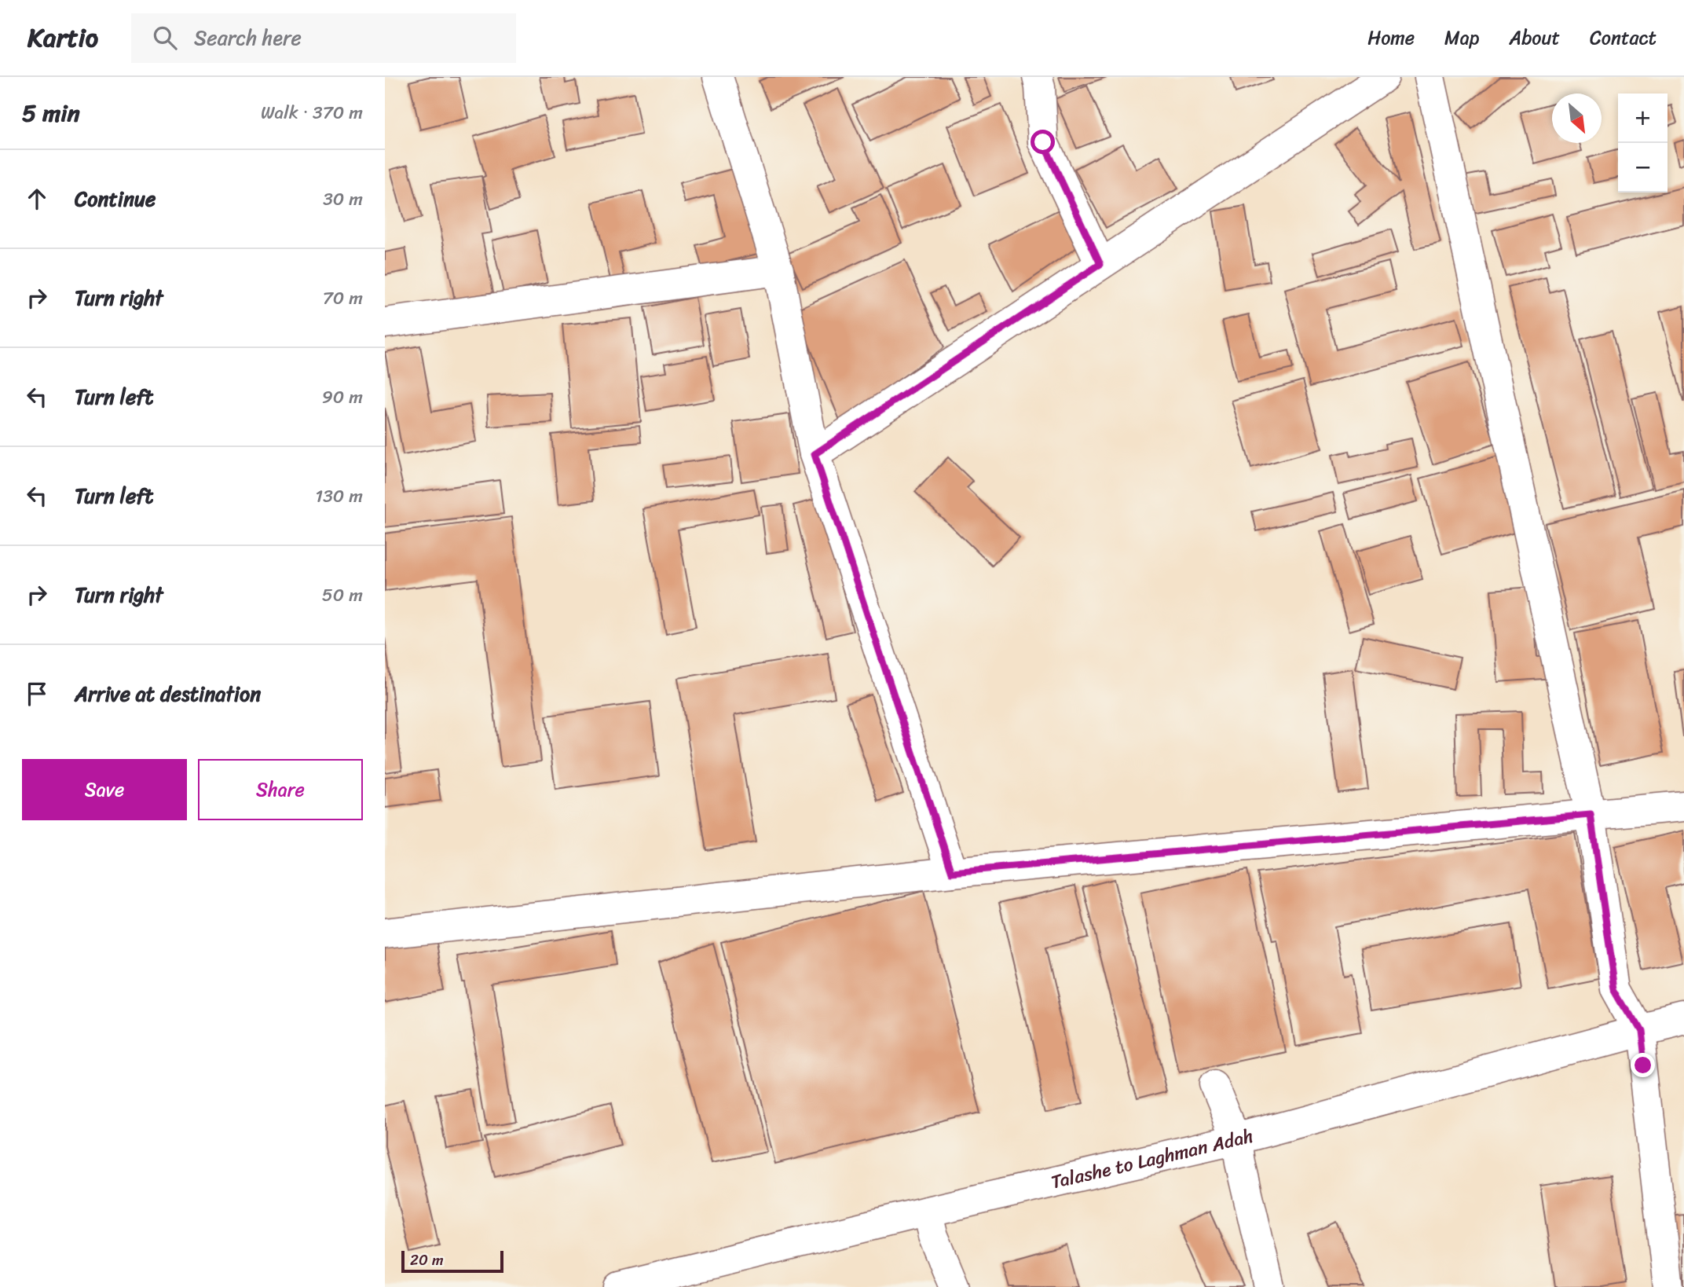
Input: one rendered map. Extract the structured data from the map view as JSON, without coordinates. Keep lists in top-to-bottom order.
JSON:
{
  "streets": {
    "street": ["Talashe to Laghman Adah"]
  },
  "scale_bar": "20 m",
  "north": "bottom right",
  "page": {
    "header": "Kartio",
    "search": "Search here",
    "nav": [
      "Home",
      "Map",
      "About",
      "Contact"
    ],
    "heading": ["5 min", "Walk · 370 m"],
    "map_buttons": ["+", "−"],
    "list": [
      ["Continue", "30 m"],
      ["Turn right", "70 m"],
      ["Turn left", "90 m"],
      ["Turn left", "130 m"],
      ["Turn right", "50 m"],
      "Arrive at destination"
    ],
    "buttons": ["Save", "Share"],
    "scale": "20 m"
  }
}
